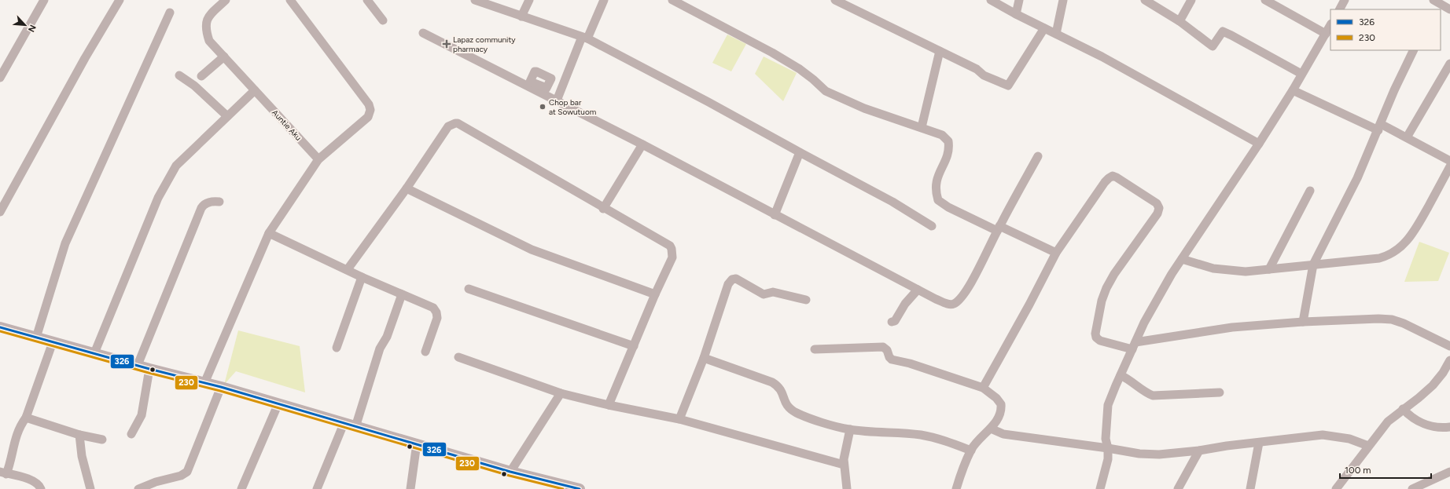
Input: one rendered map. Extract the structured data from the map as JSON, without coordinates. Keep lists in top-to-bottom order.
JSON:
{
  "streets": {
    "street": ["Auntie Aku"]
  },
  "places": {
    "health": ["Lapaz community pharmacy"],
    "other": ["Chop bar at Sowutuom"]
  },
  "lines": ["transit line 326", "transit line 230"],
  "legend": ["326", "230"],
  "scale_bar": "100 m",
  "north": "bottom right"
}
